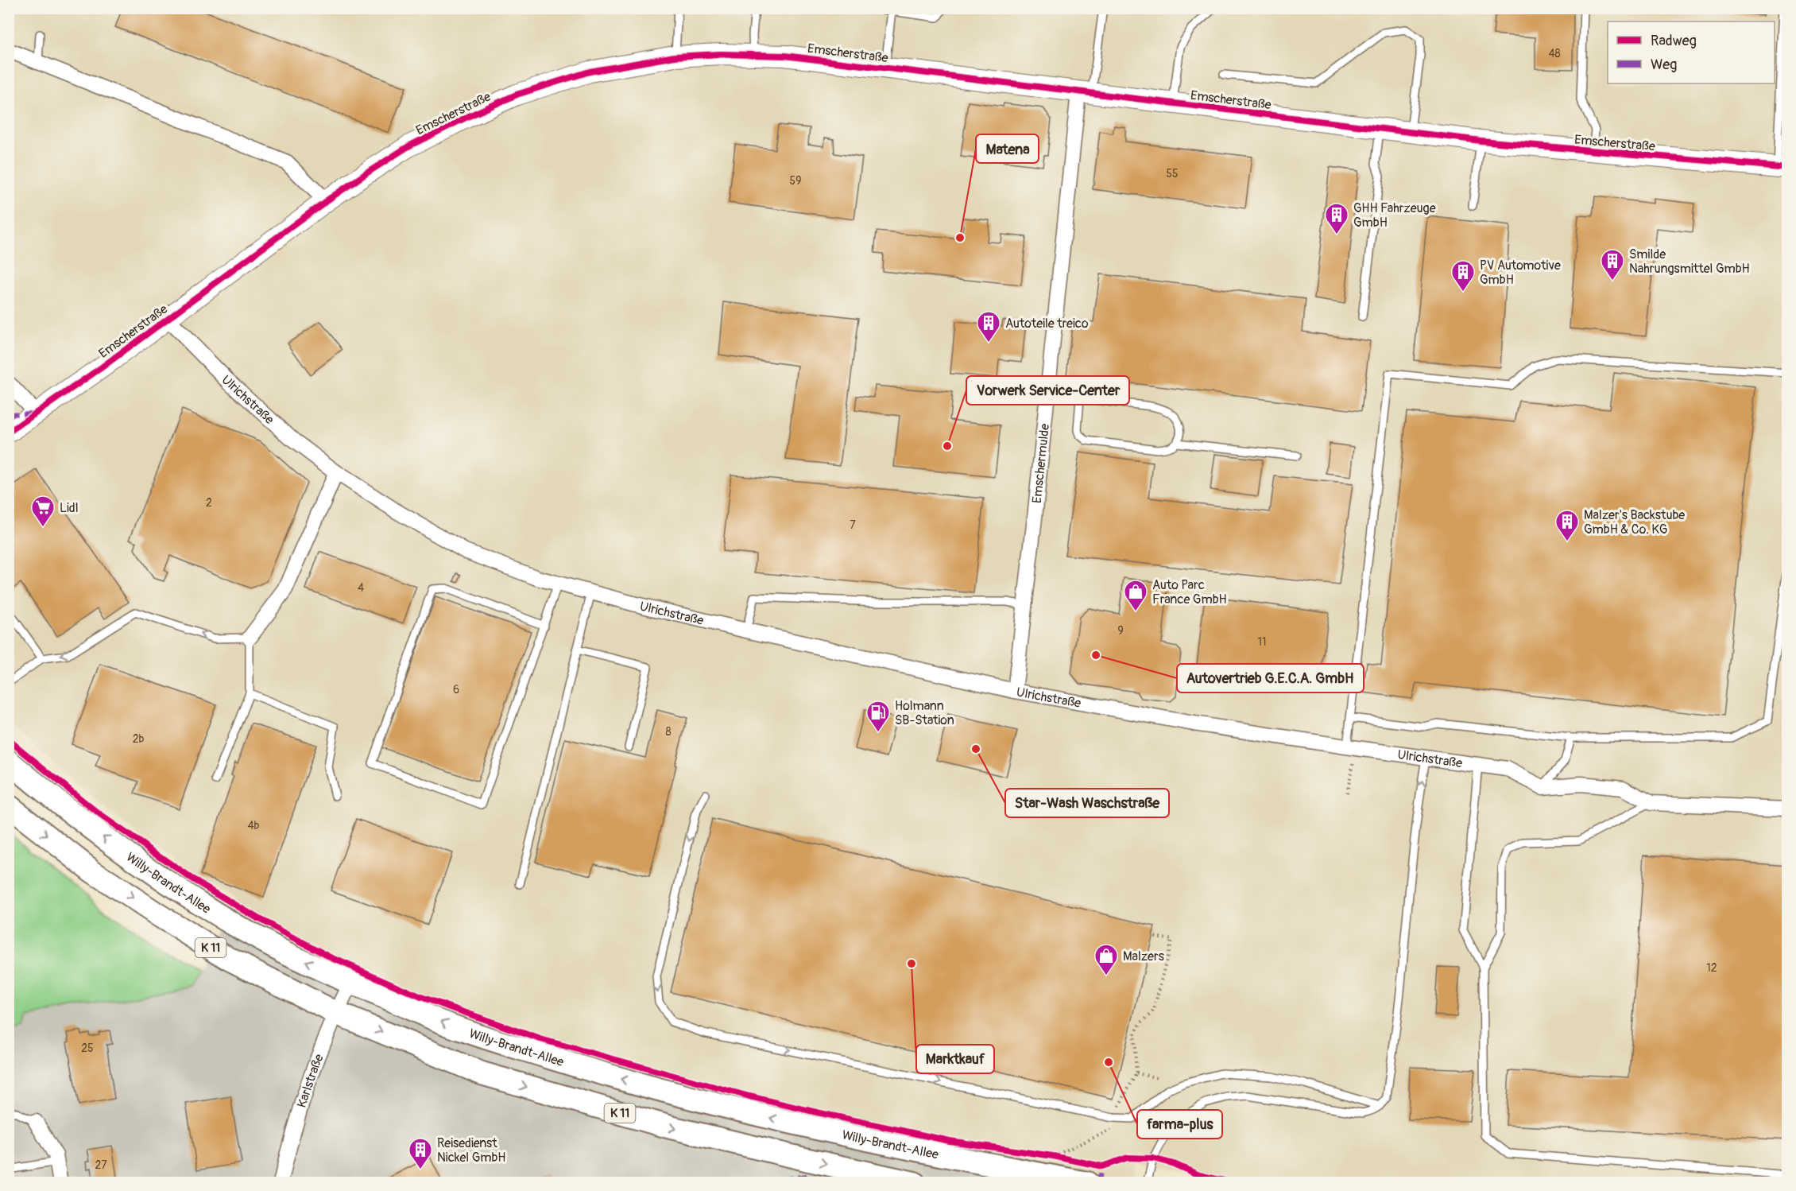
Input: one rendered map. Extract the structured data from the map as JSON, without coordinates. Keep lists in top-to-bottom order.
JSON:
{
  "streets": {
    "main road": ["Willy-Brandt-Allee", "K 11"],
    "street": [
      "Emscherstraße",
      "Ulrichstraße",
      "Emschermulde",
      "Karlstraße"
    ]
  },
  "crossings": [
    ["Emscherstraße", "Ulrichstraße"],
    ["Emscherstraße", "Emschermulde"],
    ["Ulrichstraße", "Emschermulde"],
    ["Willy-Brandt-Allee", "Karlstraße"],
    ["K 11", "Karlstraße"]
  ],
  "places": {
    "building": [
      "GHH Fahrzeuge GmbH",
      "Smilde Nahrungsmittel GmbH",
      "PV Automotive GmbH",
      "Autoteile treico",
      "Malzer's Backstube GmbH & Co. KG",
      "Reisedienst Nickel GmbH"
    ],
    "other": [
      "Matena",
      "Vorwerk Service-Center",
      "Autovertrieb G.E.C.A. GmbH",
      "Star-Wash Waschstraße",
      "Marktkauf",
      "farma-plus"
    ],
    "supermarket": ["Lidl"],
    "shop": ["Auto Parc France GmbH", "Malzers"],
    "fuel station": ["Holmann SB-Station"]
  },
  "house_numbers": [
    "48",
    "55",
    "59",
    "2",
    "7",
    "4",
    "9",
    "11",
    "6",
    "8",
    "2b",
    "4b",
    "12",
    "25",
    "27"
  ],
  "legend": ["Radweg", "Weg"]
}
